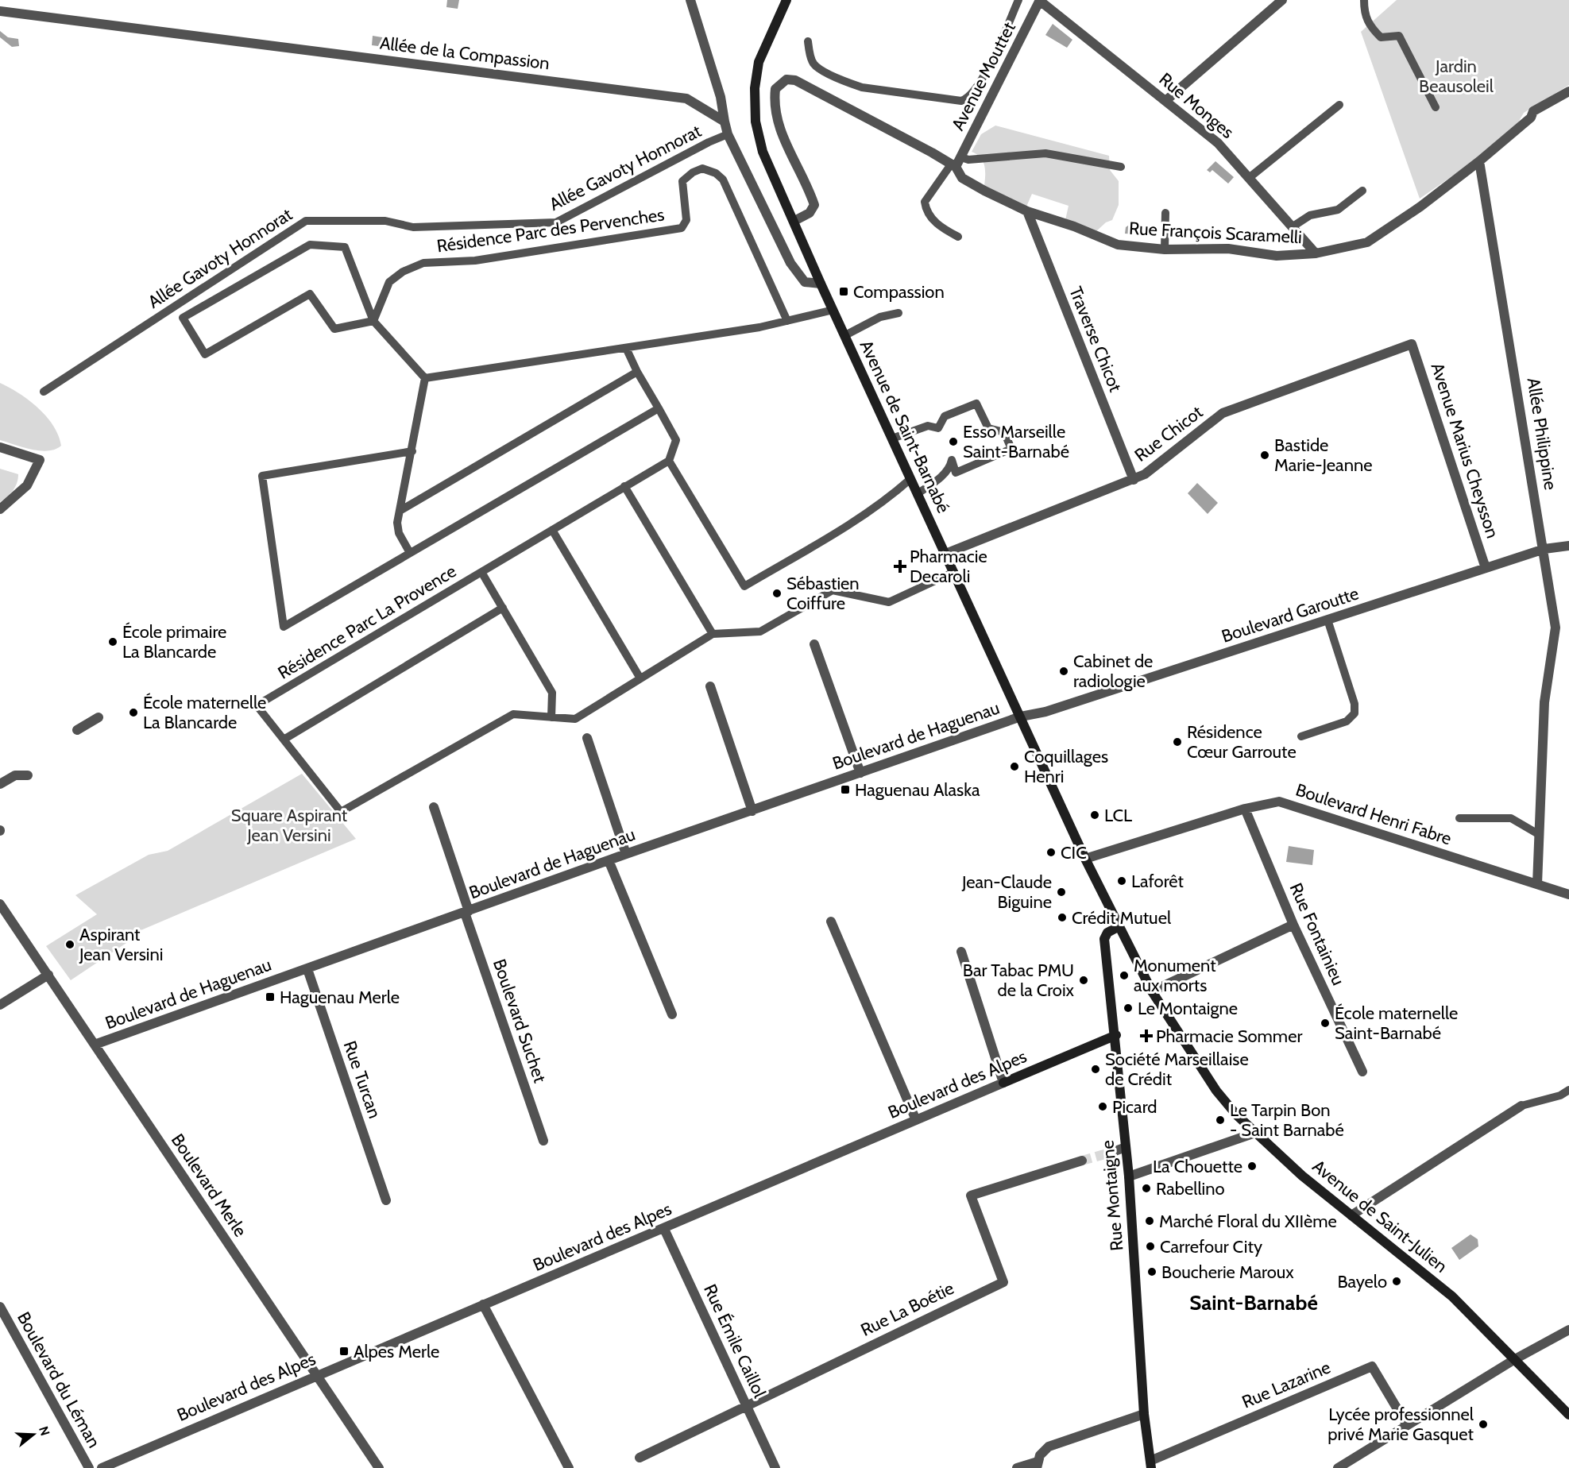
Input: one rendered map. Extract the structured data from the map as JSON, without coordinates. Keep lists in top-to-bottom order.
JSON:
{
  "streets": {
    "main road": [
      "Avenue de Saint-Barnabé",
      "Boulevard des Alpes",
      "Rue Montaigne",
      "Avenue de Saint-Julien"
    ],
    "street": [
      "Allée de la Compassion",
      "Avenue Mouttet",
      "Rue Monges",
      "Rue François Scaramelli",
      "Traverse Chicot",
      "Rue Chicot",
      "Allée Philippine",
      "Avenue Marius Cheysson",
      "Boulevard Garoutte",
      "Boulevard de Haguenau",
      "Boulevard Henri Fabre",
      "Rue Fontainieu",
      "Boulevard Suchet",
      "Rue Turcan",
      "Boulevard Merle",
      "Rue La Boétie",
      "Rue Émile Caillol",
      "Boulevard du Léman",
      "Rue Lazarine"
    ],
    "lane": ["Allée Gavoty Honnorat", "Résidence Parc des Pervenches", "Résidence Parc La Provence"]
  },
  "crossings": [
    ["Avenue Mouttet", "Rue Monges"],
    ["Avenue Mouttet", "Rue François Scaramelli"],
    ["Rue Monges", "Rue François Scaramelli"],
    ["Rue François Scaramelli", "Traverse Chicot"],
    ["Rue François Scaramelli", "Avenue de Saint-Barnabé"],
    ["Rue François Scaramelli", "Allée Philippine"],
    ["Traverse Chicot", "Rue Chicot"],
    ["Avenue de Saint-Barnabé", "Rue Chicot"],
    ["Avenue de Saint-Barnabé", "Boulevard Garoutte"],
    ["Avenue de Saint-Barnabé", "Résidence Parc La Provence"],
    ["Avenue de Saint-Barnabé", "Boulevard de Haguenau"],
    ["Avenue de Saint-Barnabé", "Boulevard Henri Fabre"],
    ["Avenue de Saint-Barnabé", "Avenue de Saint-Julien"],
    ["Rue Chicot", "Avenue Marius Cheysson"],
    ["Allée Philippine", "Boulevard Garoutte"],
    ["Allée Philippine", "Boulevard Henri Fabre"],
    ["Avenue Marius Cheysson", "Boulevard Garoutte"],
    ["Boulevard Garoutte", "Boulevard de Haguenau"],
    ["Boulevard de Haguenau", "Boulevard Suchet"],
    ["Boulevard de Haguenau", "Rue Turcan"],
    ["Boulevard de Haguenau", "Boulevard Merle"],
    ["Boulevard Henri Fabre", "Rue Fontainieu"],
    ["Boulevard Henri Fabre", "Avenue de Saint-Julien"],
    ["Boulevard des Alpes", "Boulevard Merle"],
    ["Boulevard des Alpes", "Rue Montaigne"],
    ["Boulevard des Alpes", "Rue Émile Caillol"],
    ["Rue Montaigne", "Avenue de Saint-Julien"],
    ["Rue Montaigne", "Rue Lazarine"],
    ["Rue La Boétie", "Rue Émile Caillol"]
  ],
  "districts": ["Saint-Barnabé"],
  "parks": ["Jardin Beausoleil", "Square Aspirant Jean Versini"],
  "places": {
    "transit": [
      "Compassion",
      "Haguenau Alaska",
      "Haguenau Merle",
      "Alpes Merle"
    ],
    "other": [
      "Esso Marseille Saint-Barnabé",
      "Bastide Marie-Jeanne",
      "Sébastien Coiffure",
      "École primaire La Blancarde",
      "Cabinet de radiologie",
      "École maternelle La Blancarde",
      "Résidence Cœur Garroute",
      "Coquillages Henri",
      "LCL",
      "CIC",
      "Laforêt",
      "Jean-Claude Biguine",
      "Crédit Mutuel",
      "Aspirant Jean Versini",
      "Monument aux morts",
      "Bar Tabac PMU de la Croix",
      "Le Montaigne",
      "École maternelle Saint-Barnabé",
      "Société Marseillaise de Crédit",
      "Picard",
      "Le Tarpin Bon - Saint Barnabé",
      "La Chouette",
      "Rabellino",
      "Marché Floral du XIIème",
      "Carrefour City",
      "Boucherie Maroux",
      "Bayelo",
      "Lycée professionnel privé Marie Gasquet"
    ],
    "health": ["Pharmacie Decaroli", "Pharmacie Sommer"]
  },
  "north": "right"
}
